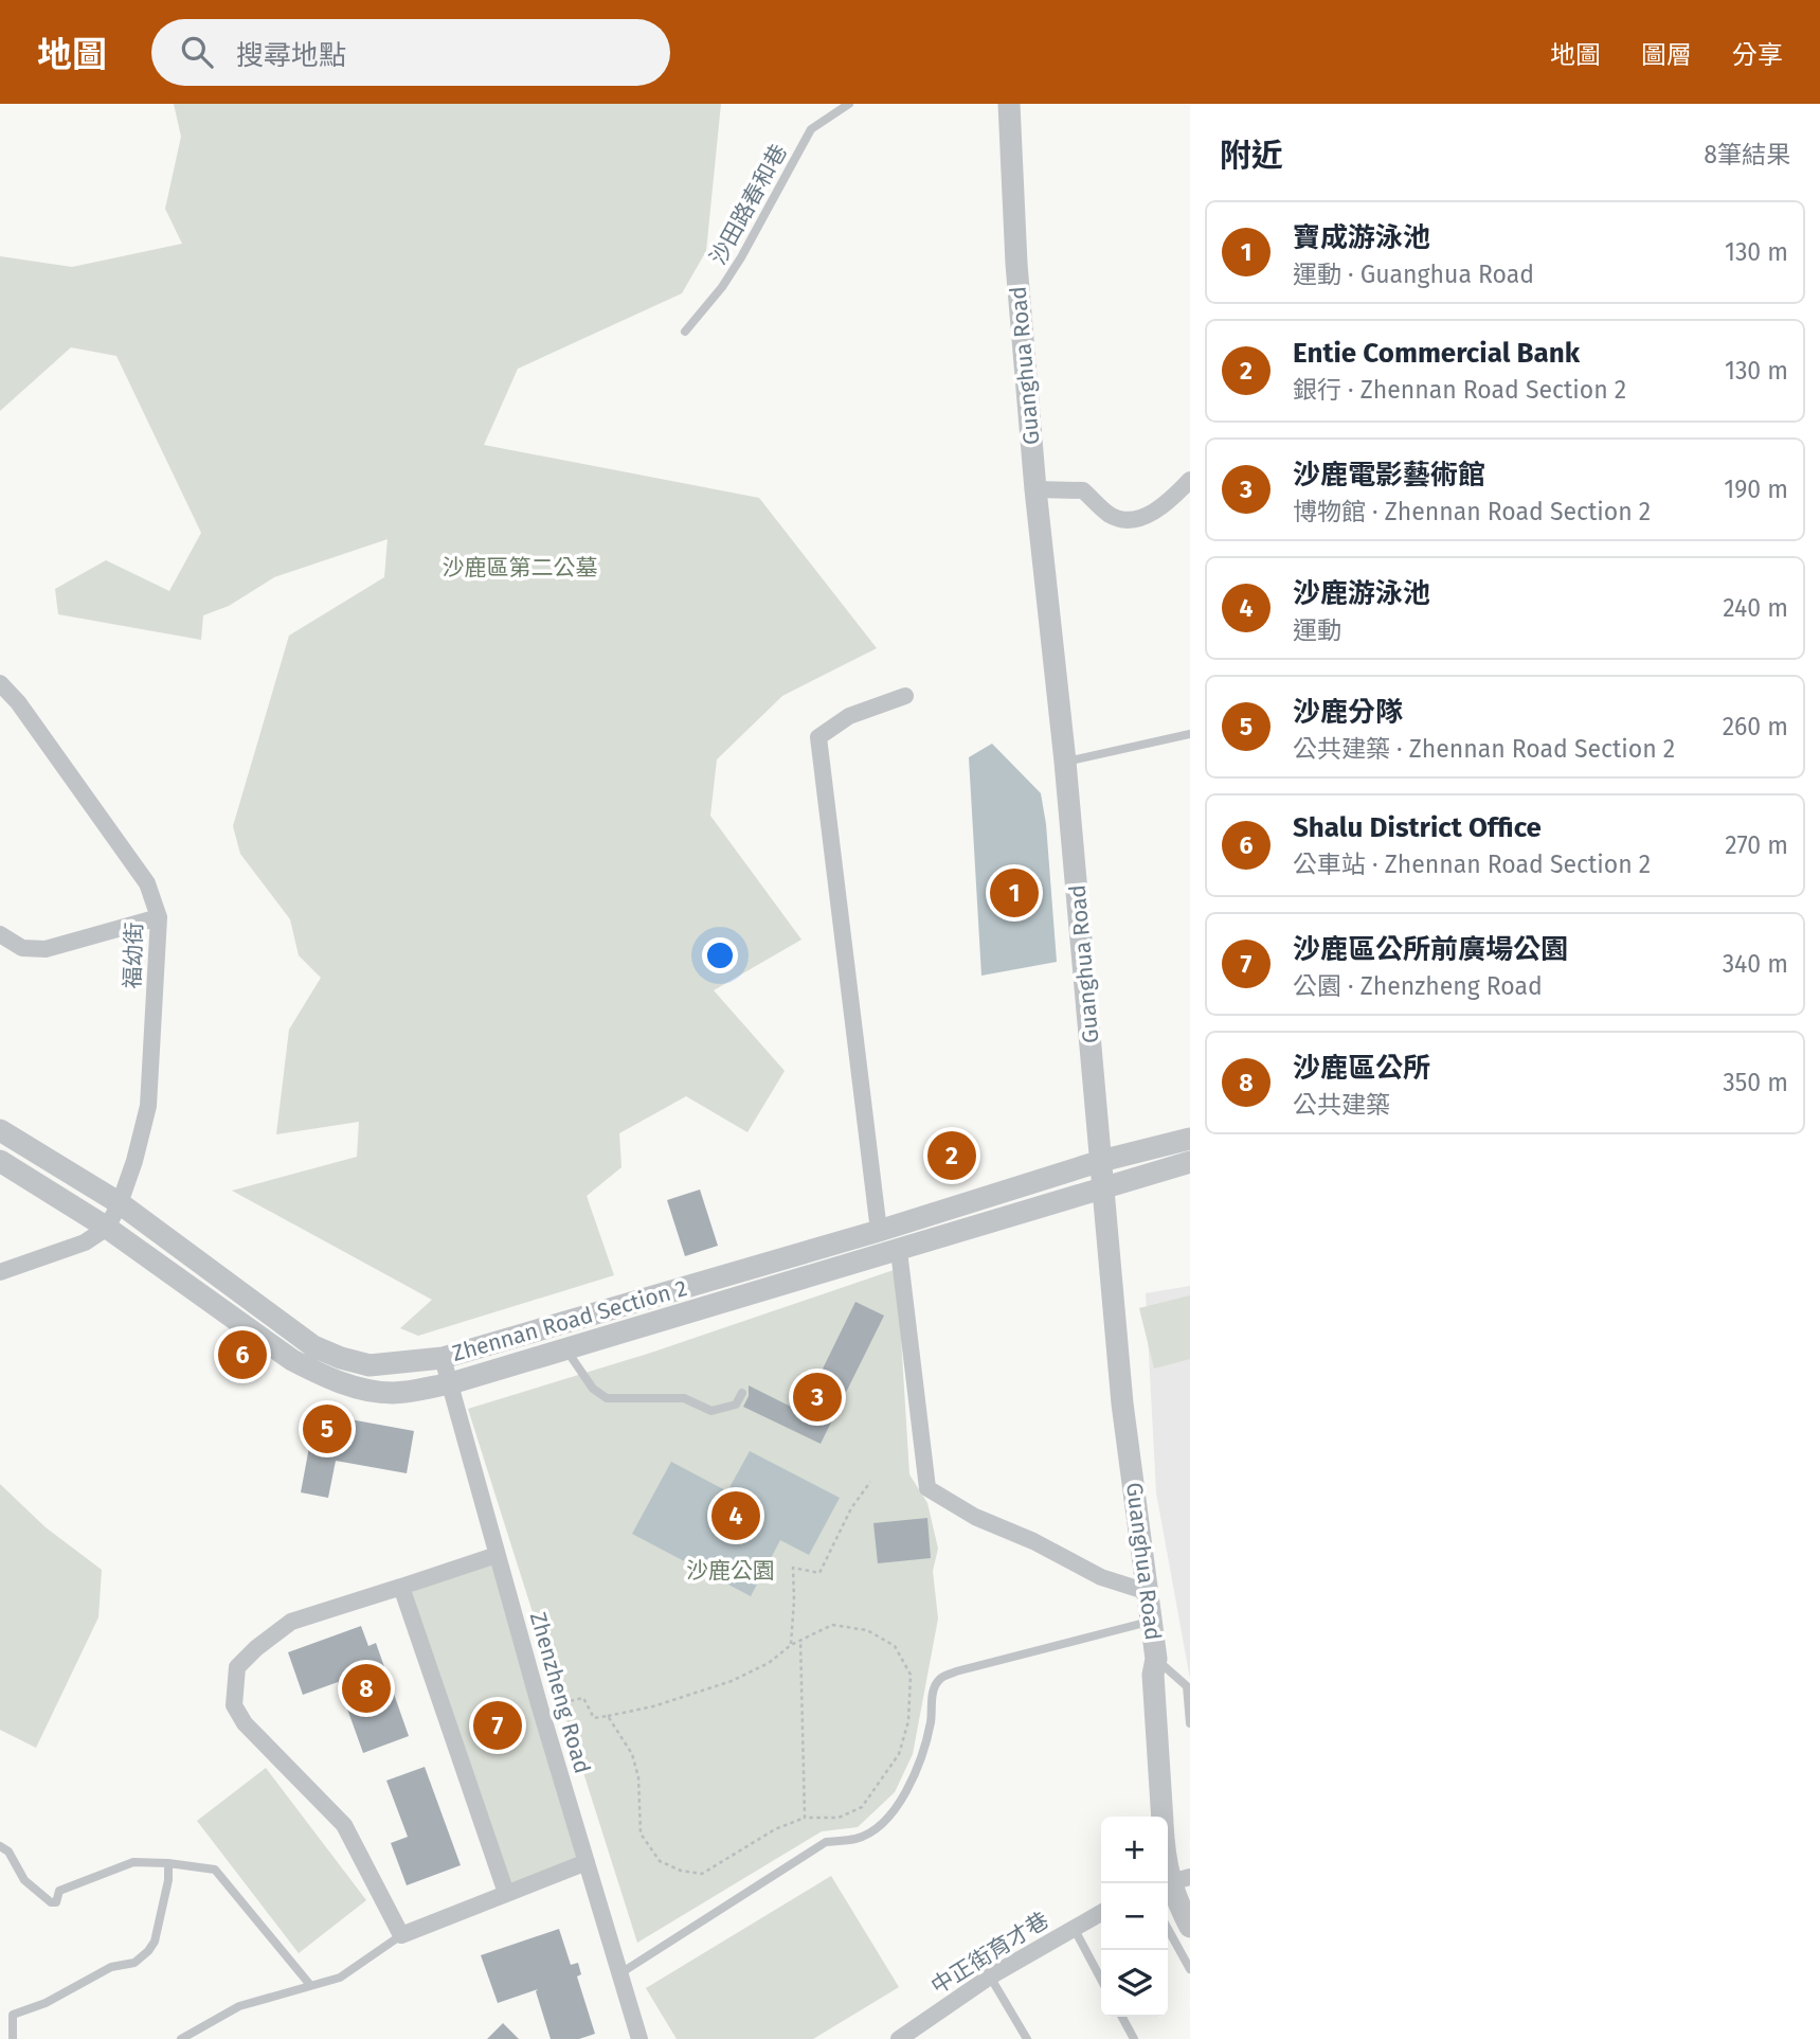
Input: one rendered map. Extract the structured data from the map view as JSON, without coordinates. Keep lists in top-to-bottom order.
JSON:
{
  "streets": {
    "street": [
      "Guanghua Road",
      "福幼街",
      "Zhennan Road Section 2",
      "Zhenzheng Road",
      "中正街育才巷"
    ],
    "lane": ["沙田路春和巷"]
  },
  "crossings": [
    ["Guanghua Road", "Zhennan Road Section 2"],
    ["福幼街", "Zhennan Road Section 2"],
    ["Zhennan Road Section 2", "Zhenzheng Road"]
  ],
  "parks": ["沙鹿區第二公墓", "沙鹿公園"],
  "page": {
    "header": "地圖",
    "search": "搜尋地點",
    "nav": ["地圖", "圖層", "分享"],
    "heading": ["附近", "8筆結果"],
    "list": [
      {
        "mark": "1",
        "name": "寶成游泳池",
        "note": "運動 · Guanghua Road",
        "value": "130 m"
      },
      {
        "mark": "2",
        "name": "Entie Commercial Bank",
        "note": "銀行 · Zhennan Road Section 2",
        "value": "130 m"
      },
      {
        "mark": "3",
        "name": "沙鹿電影藝術館",
        "note": "博物館 · Zhennan Road Section 2",
        "value": "190 m"
      },
      {
        "mark": "4",
        "name": "沙鹿游泳池",
        "note": "運動",
        "value": "240 m"
      },
      {
        "mark": "5",
        "name": "沙鹿分隊",
        "note": "公共建築 · Zhennan Road Section 2",
        "value": "260 m"
      },
      {
        "mark": "6",
        "name": "Shalu District Office",
        "note": "公車站 · Zhennan Road Section 2",
        "value": "270 m"
      },
      {
        "mark": "7",
        "name": "沙鹿區公所前廣場公園",
        "note": "公園 · Zhenzheng Road",
        "value": "340 m"
      },
      {
        "mark": "8",
        "name": "沙鹿區公所",
        "note": "公共建築",
        "value": "350 m"
      }
    ],
    "pins": [
      "1",
      "2",
      "6",
      "3",
      "5",
      "4",
      "8",
      "7"
    ],
    "map_buttons": ["+", "−"]
  }
}
